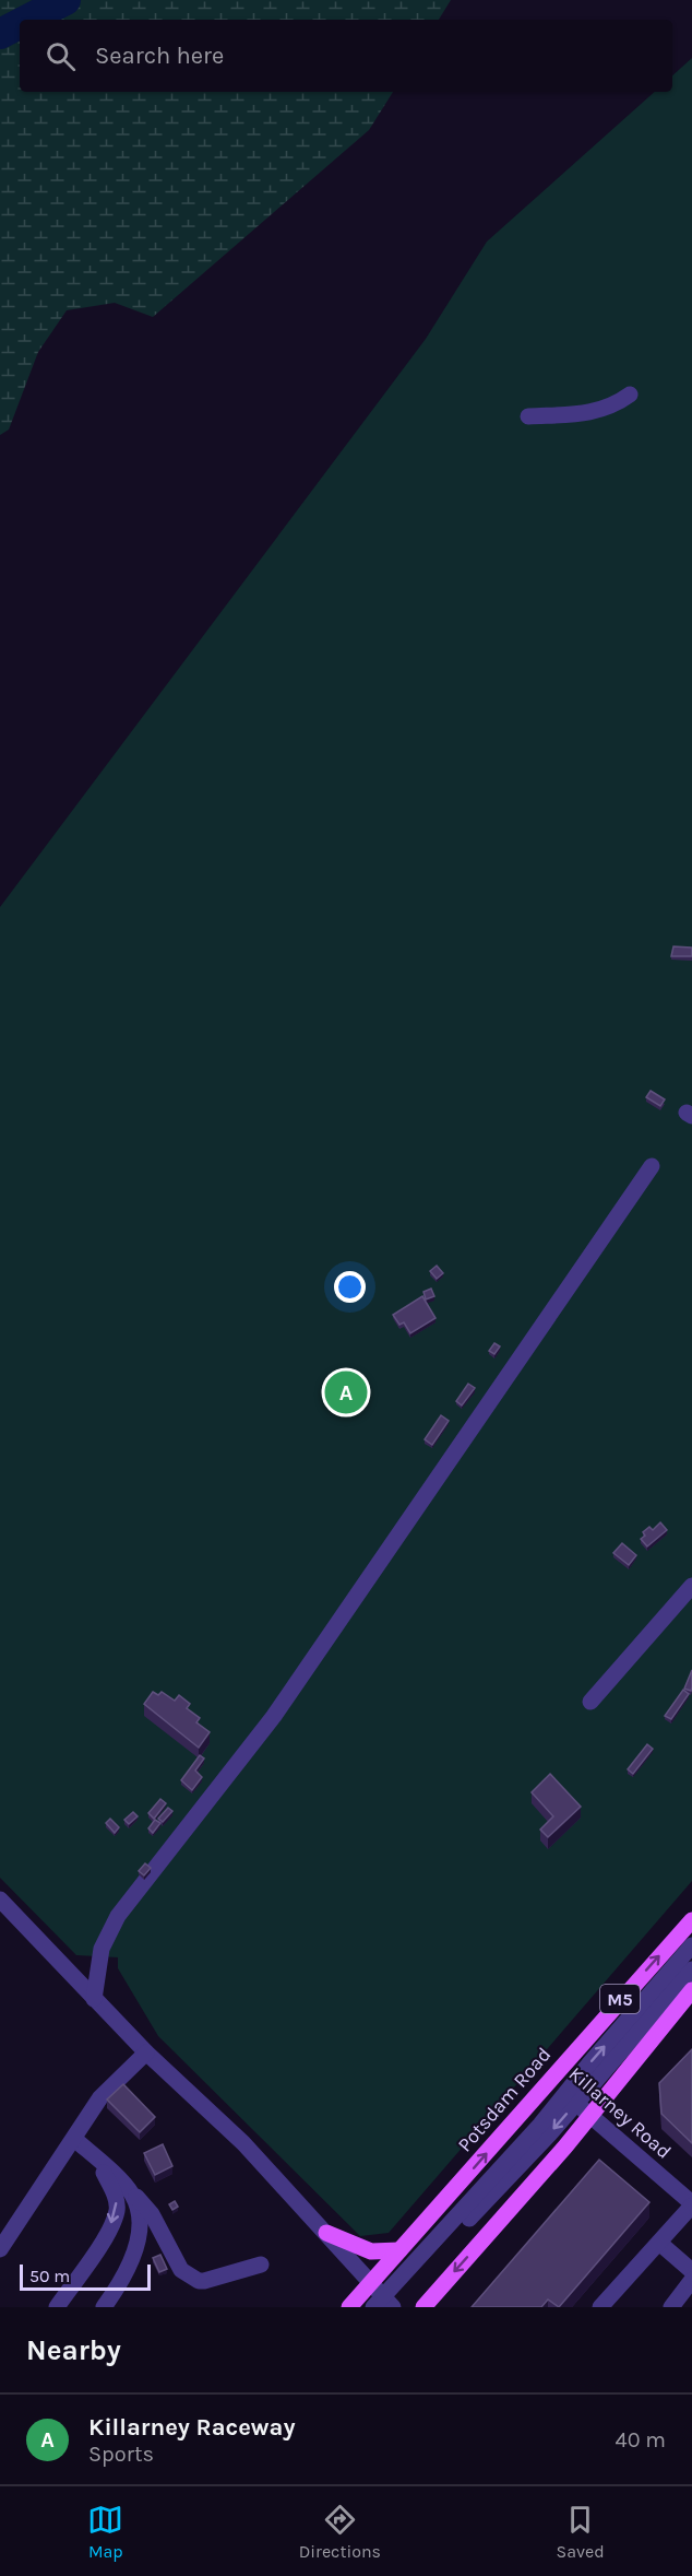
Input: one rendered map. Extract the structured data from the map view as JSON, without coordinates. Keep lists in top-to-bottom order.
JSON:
{
  "streets": {
    "main road": ["M5", "Potsdam Road"],
    "street": ["Killarney Road"]
  },
  "crossings": [
    ["M5", "Killarney Road"],
    ["Potsdam Road", "Killarney Road"]
  ],
  "scale_bar": "50 m",
  "page": {
    "search": "Search here",
    "pins": "A",
    "scale": "50 m",
    "heading": "Nearby",
    "list": [
      {
        "mark": "A",
        "name": "Killarney Raceway",
        "note": "Sports",
        "value": "40 m"
      }
    ],
    "nav": ["Map", "Directions", "Saved"]
  }
}
